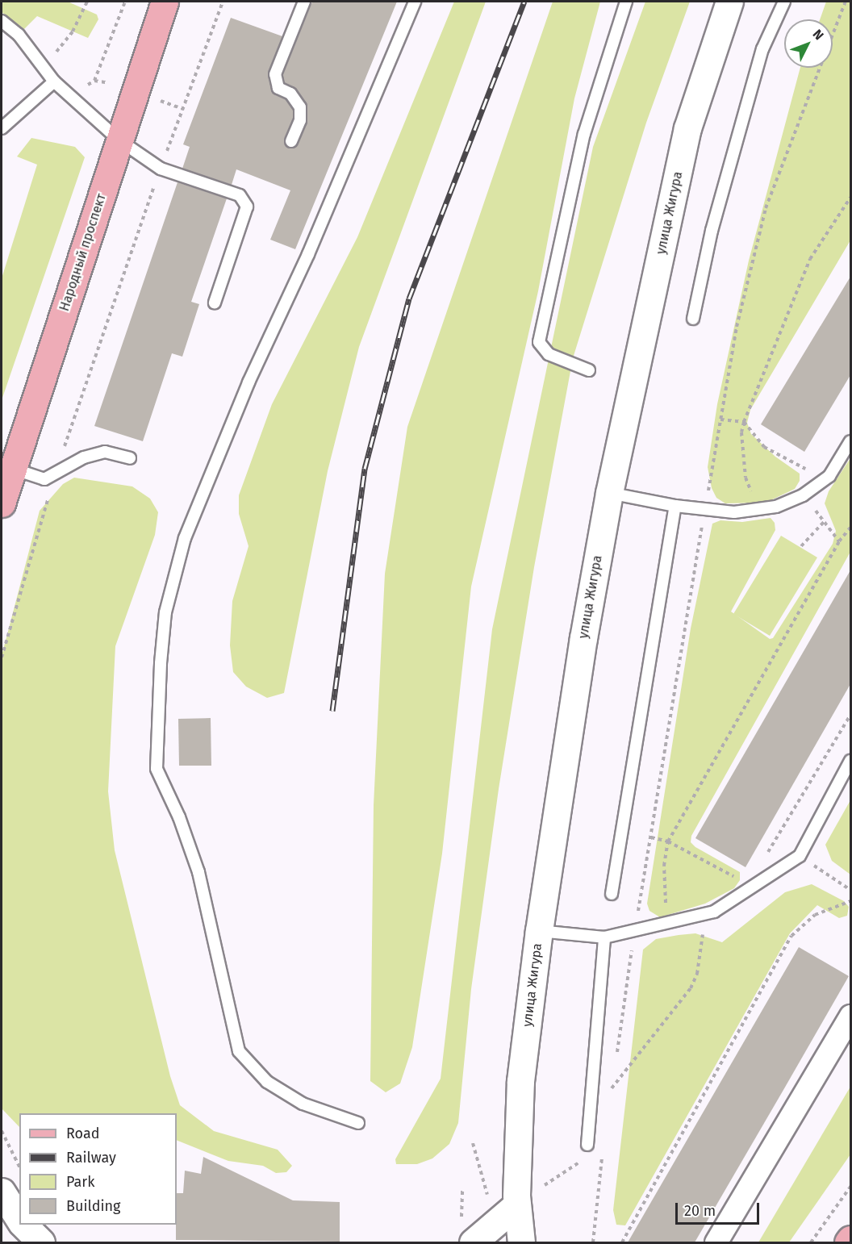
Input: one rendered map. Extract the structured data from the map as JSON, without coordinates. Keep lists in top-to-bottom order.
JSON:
{
  "streets": {
    "main road": ["улица Жигура", "Народный проспект"]
  },
  "legend": [
    "Road",
    "Railway",
    "Park",
    "Building"
  ],
  "scale_bar": "20 m",
  "north": "top right"
}
